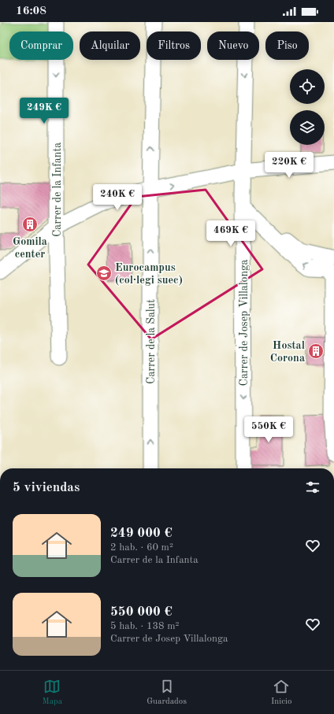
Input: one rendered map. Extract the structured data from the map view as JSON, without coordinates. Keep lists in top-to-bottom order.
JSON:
{
  "streets": {
    "street": ["Carrer de la Infanta", "Carrer de Josep Villalonga", "Carrer de la Salut"]
  },
  "one_way": ["Carrer de la Infanta", "Carrer de Josep Villalonga", "Carrer de la Salut"],
  "places": {
    "building": ["Gomila center", "Hostal Corona"],
    "school or university": ["Eurocampus (col·legi suec)"]
  },
  "page": {
    "status": "16:08",
    "chip": [
      "Comprar",
      "Alquilar",
      "Filtros",
      "Nuevo",
      "Piso"
    ],
    "price": [
      "249K €",
      "220K €",
      "240K €",
      "469K €",
      "550K €"
    ],
    "heading": "5 viviendas",
    "list": [
      {
        "name": "249 000 €",
        "note": "2 hab. · 60 m² · Carrer de la Infanta"
      },
      {
        "name": "550 000 €",
        "note": "5 hab. · 138 m² · Carrer de Josep Villalonga"
      }
    ],
    "tabs": ["Mapa", "Guardados", "Inicio"]
  }
}
